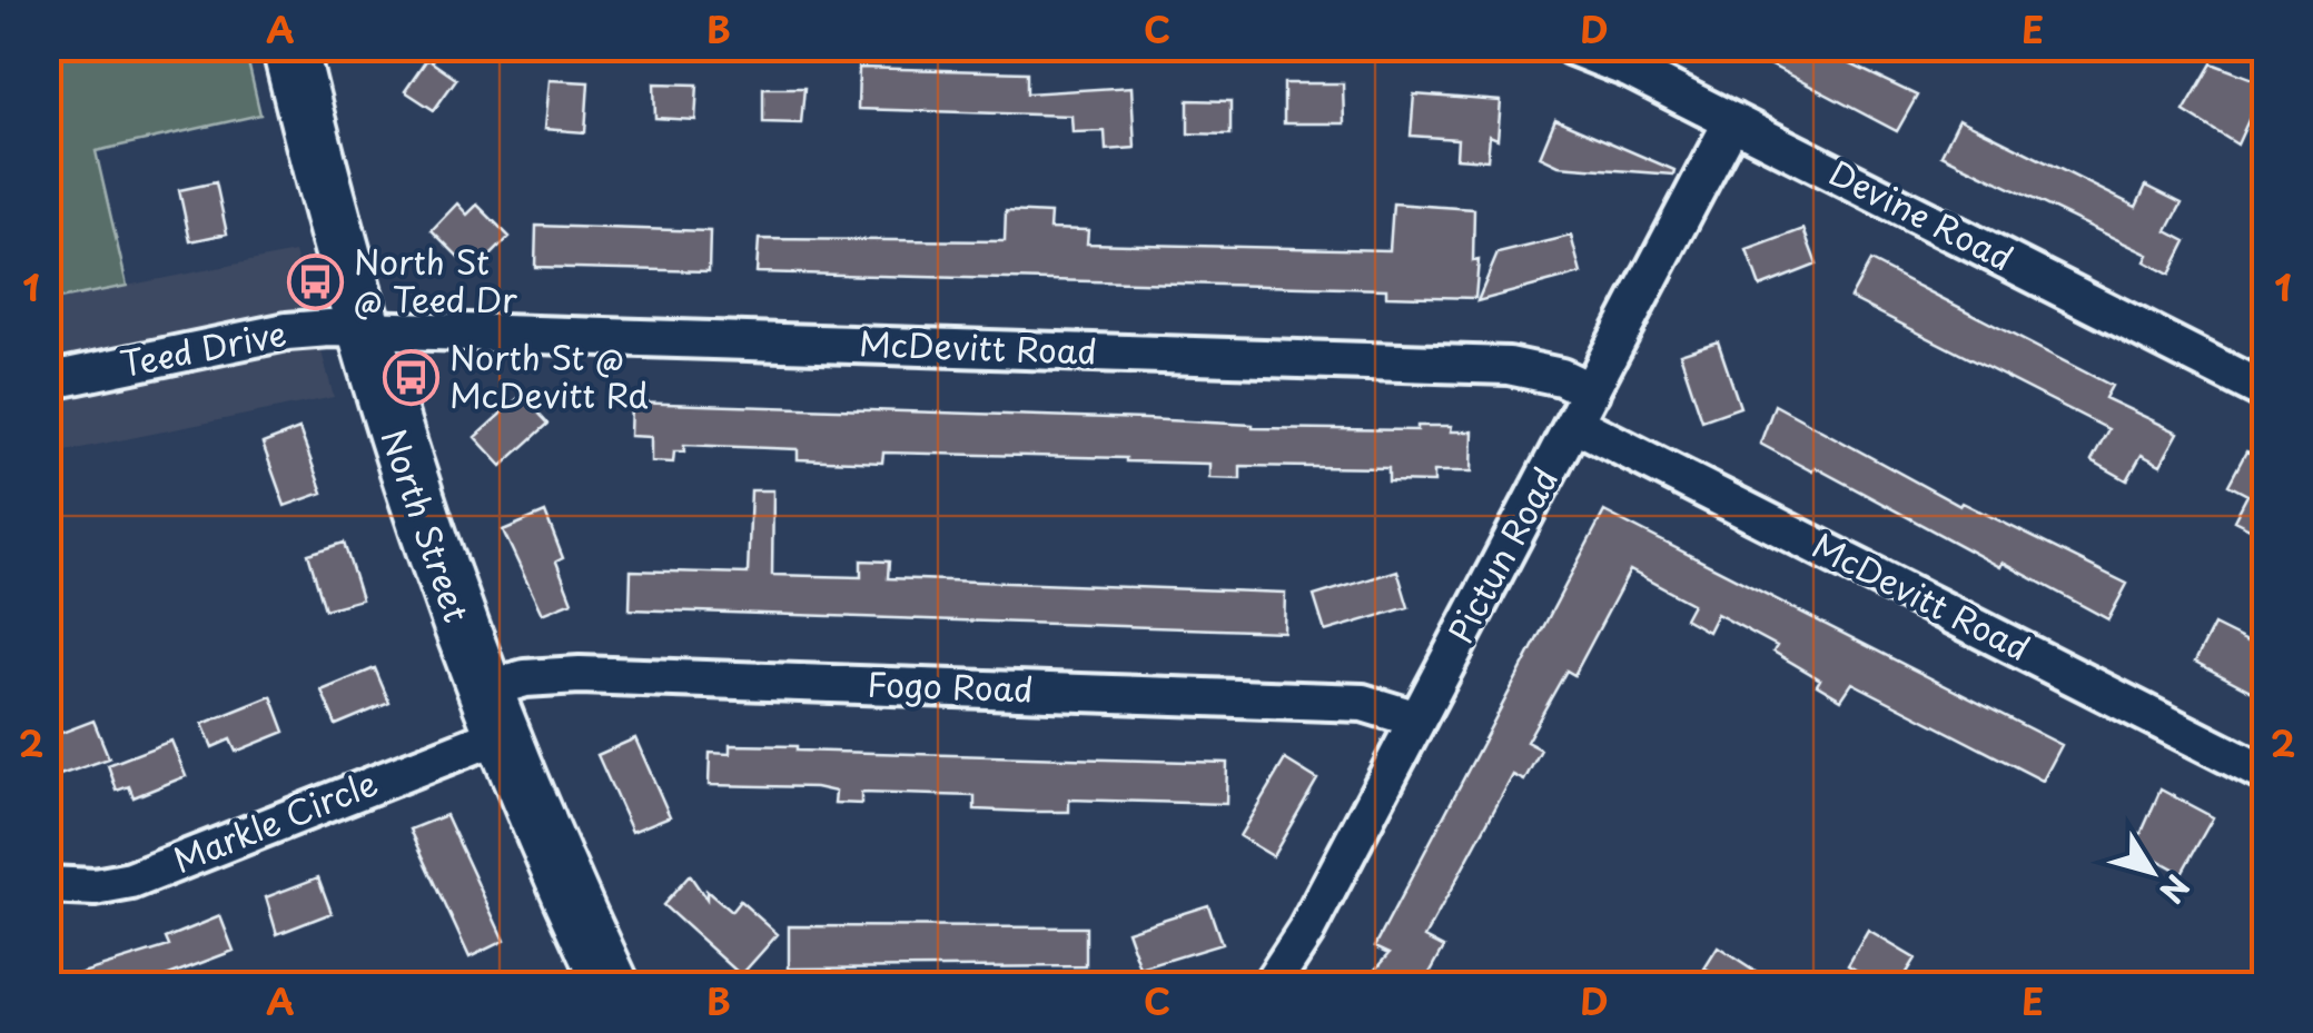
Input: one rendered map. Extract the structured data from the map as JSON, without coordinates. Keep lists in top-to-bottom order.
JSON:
{
  "streets": {
    "main road": ["North Street"],
    "street": [
      "Devine Road",
      "McDevitt Road",
      "Teed Drive",
      "Pictun Road",
      "Fogo Road",
      "Markle Circle"
    ]
  },
  "crossings": [
    ["Devine Road", "Pictun Road"],
    ["McDevitt Road", "Teed Drive"],
    ["McDevitt Road", "North Street"],
    ["McDevitt Road", "Pictun Road"],
    ["Teed Drive", "North Street"],
    ["North Street", "Fogo Road"],
    ["North Street", "Markle Circle"],
    ["Pictun Road", "Fogo Road"],
    ["Fogo Road", "Markle Circle"]
  ],
  "places": {
    "bus stop": ["North St @ Teed Dr", "North St @ McDevitt Rd"]
  },
  "north": "bottom right",
  "grid": {
    "columns": [
      "A",
      "B",
      "C",
      "D",
      "E"
    ],
    "rows": ["1", "2"]
  }
}
